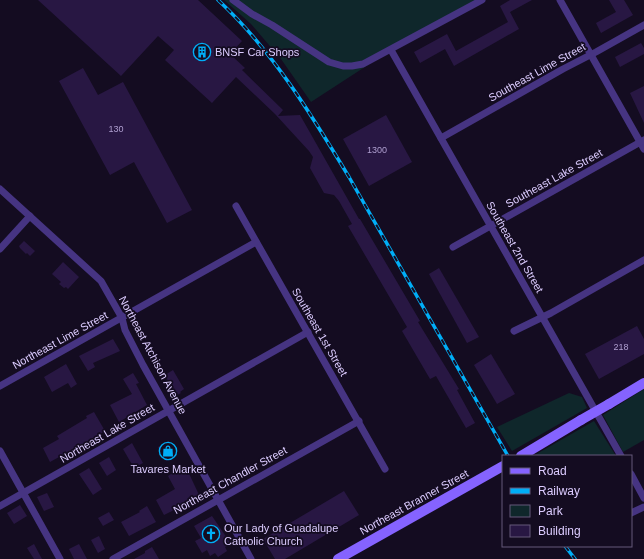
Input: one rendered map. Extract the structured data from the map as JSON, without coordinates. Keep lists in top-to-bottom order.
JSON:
{
  "streets": {
    "main road": ["Northeast Branner Street"],
    "street": [
      "Southeast Lime Street",
      "Southeast Lake Street",
      "Southeast 2nd Street",
      "Southeast 1st Street",
      "Northeast Lime Street",
      "Northeast Atchison Avenue",
      "Northeast Lake Street",
      "Northeast Chandler Street"
    ]
  },
  "crossings": [
    ["Southeast Lime Street", "Southeast 2nd Street"],
    ["Southeast Lake Street", "Southeast 2nd Street"],
    ["Southeast 1st Street", "Northeast Lime Street"],
    ["Southeast 1st Street", "Northeast Lake Street"],
    ["Southeast 1st Street", "Northeast Chandler Street"],
    ["Northeast Lime Street", "Northeast Atchison Avenue"],
    ["Northeast Atchison Avenue", "Northeast Lake Street"],
    ["Northeast Atchison Avenue", "Northeast Chandler Street"]
  ],
  "places": {
    "building": ["BNSF Car Shops"],
    "shop": ["Tavares Market"],
    "church": ["Our Lady of Guadalupe Catholic Church"]
  },
  "house_numbers": ["130", "1300", "218"],
  "legend": [
    "Road",
    "Railway",
    "Park",
    "Building"
  ]
}
